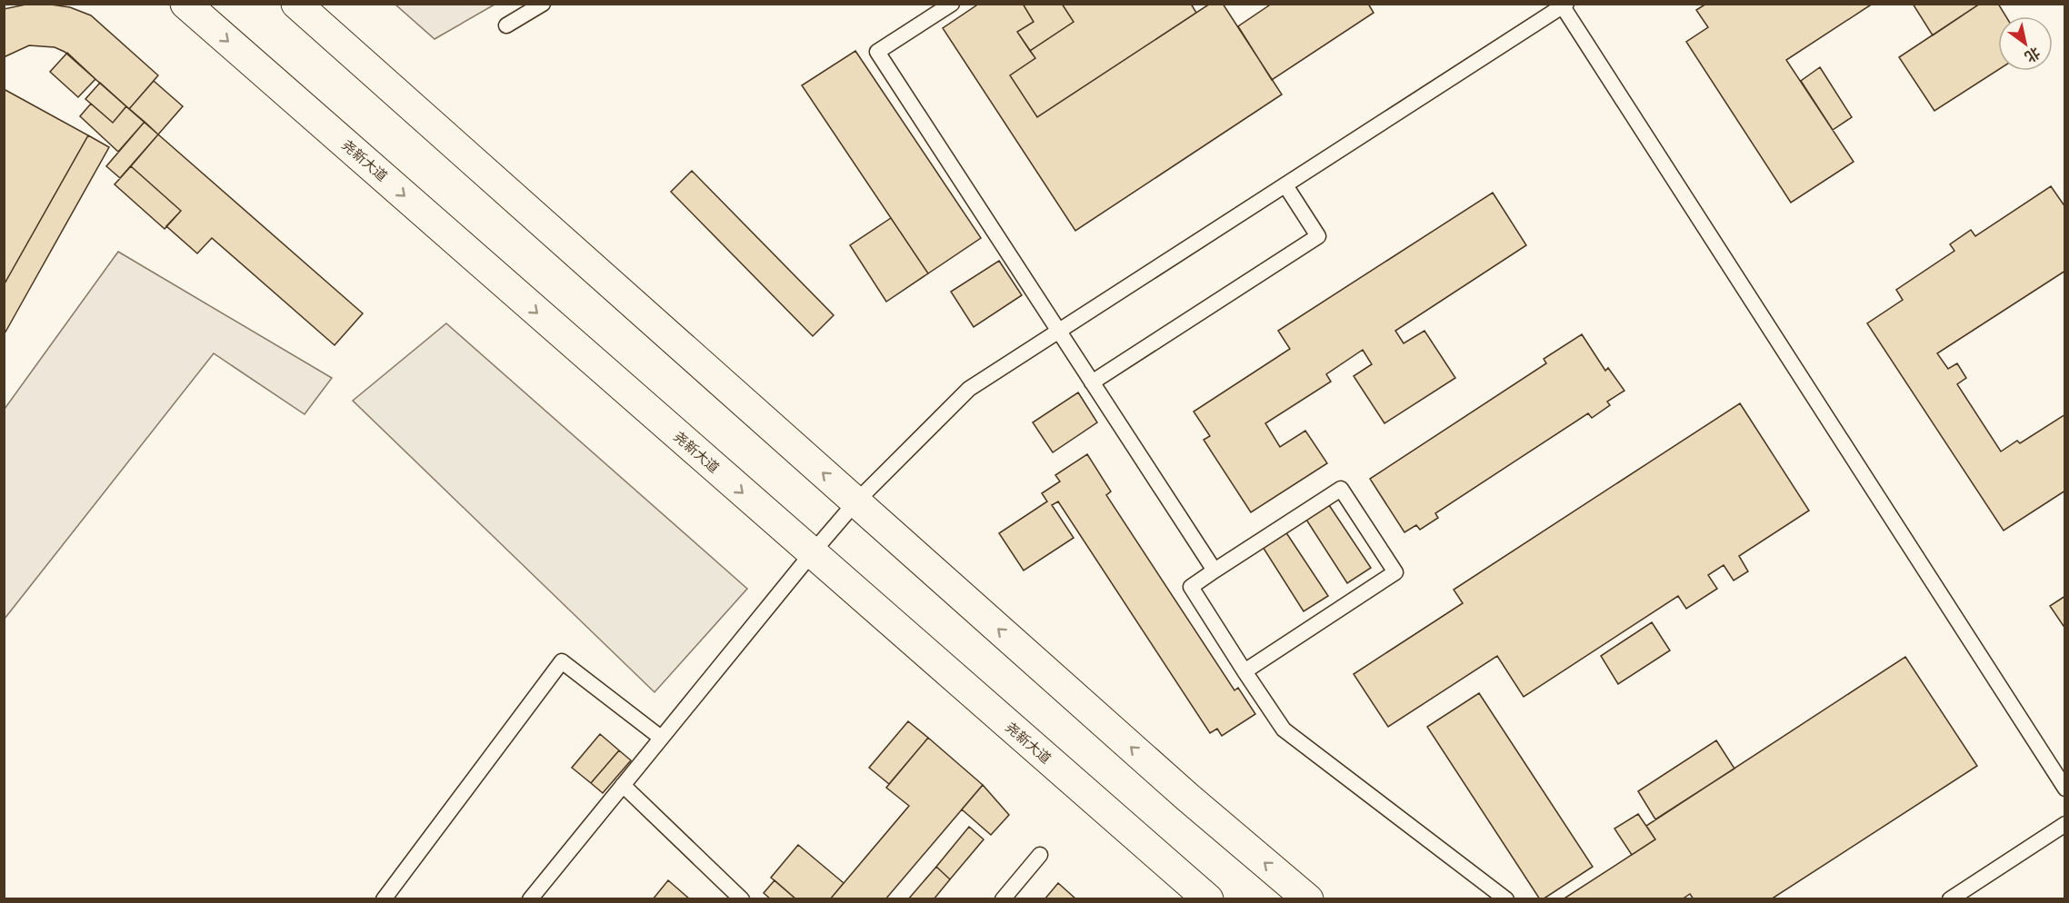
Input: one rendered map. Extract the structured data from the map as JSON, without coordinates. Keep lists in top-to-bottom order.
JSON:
{
  "streets": {
    "main road": ["尧新大道"]
  },
  "north": "bottom right"
}
